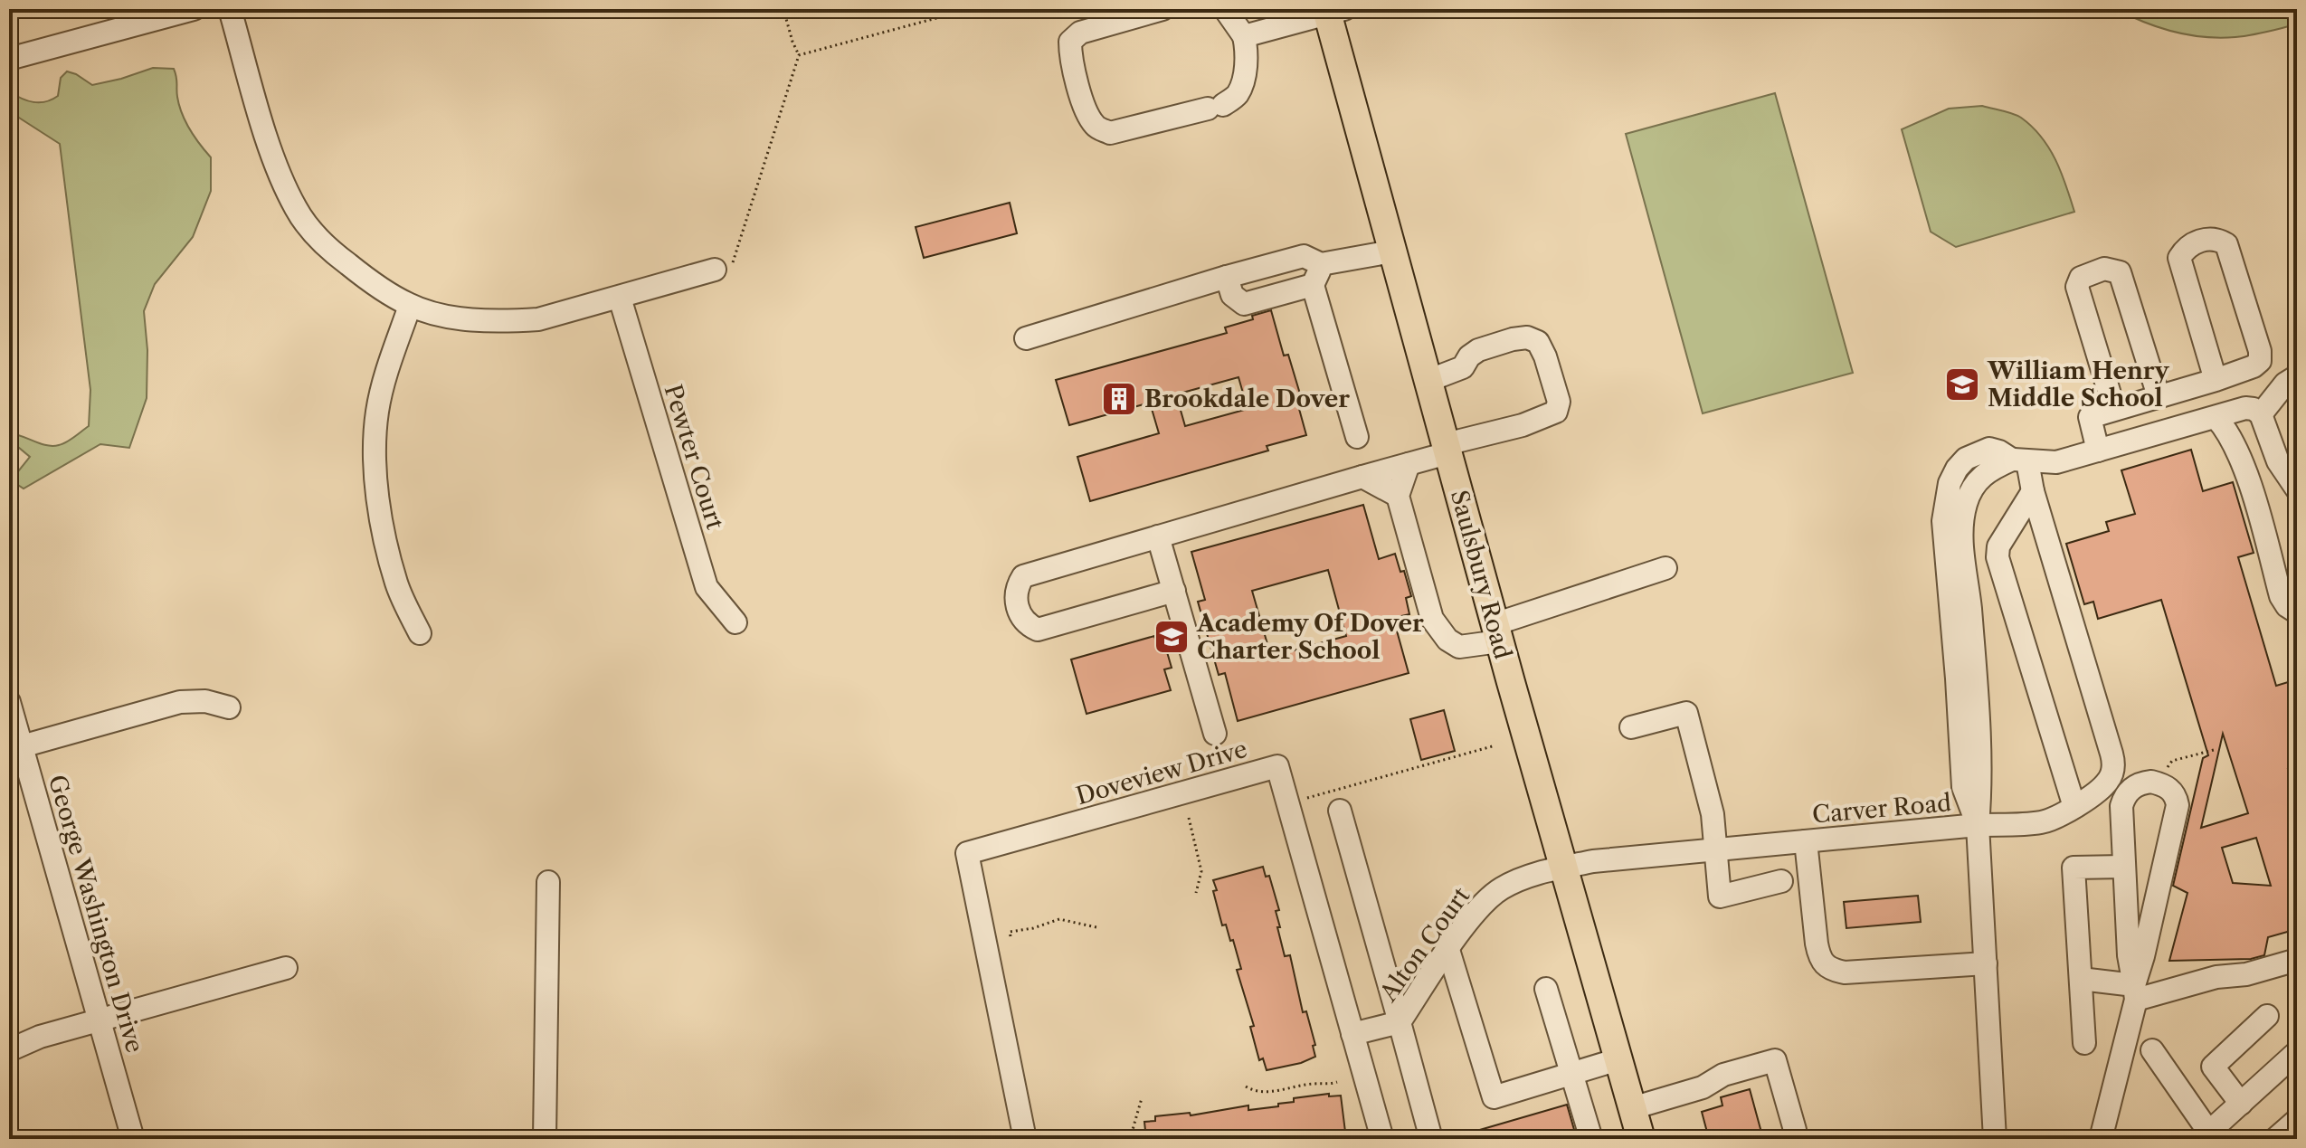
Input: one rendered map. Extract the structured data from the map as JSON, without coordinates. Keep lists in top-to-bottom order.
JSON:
{
  "streets": {
    "main road": ["Saulsbury Road"],
    "street": [
      "Pewter Court",
      "Doveview Drive",
      "Carver Road",
      "George Washington Drive",
      "Alton Court"
    ]
  },
  "crossings": [
    ["Saulsbury Road", "Carver Road"],
    ["Saulsbury Road", "Alton Court"],
    ["Carver Road", "Alton Court"]
  ],
  "places": {
    "school or university": ["William Henry Middle School", "Academy Of Dover Charter School"],
    "building": ["Brookdale Dover"]
  }
}
